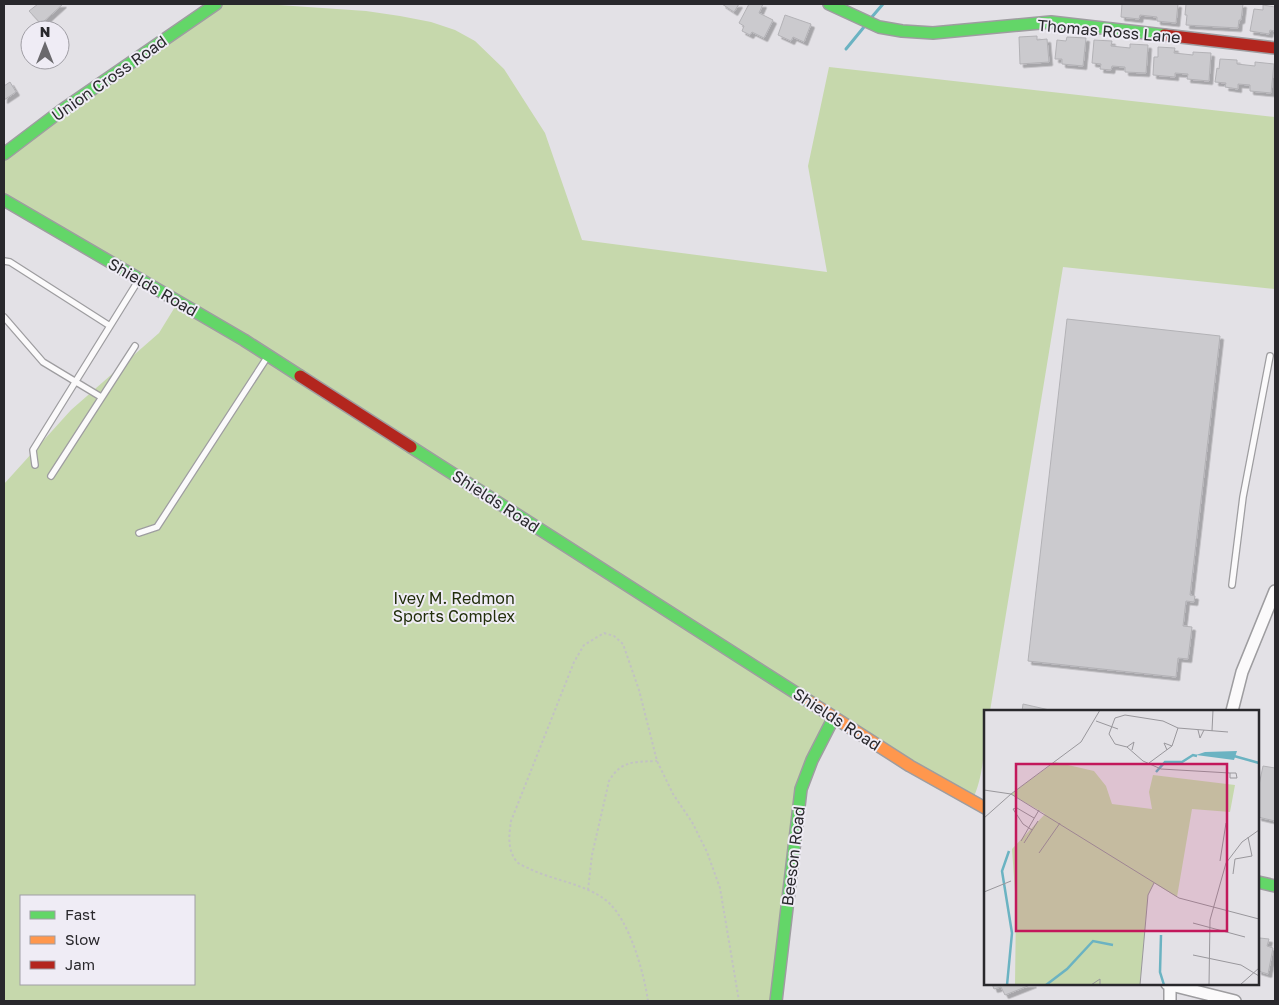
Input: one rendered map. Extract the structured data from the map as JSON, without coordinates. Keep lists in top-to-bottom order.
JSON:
{
  "streets": {
    "street": [
      "Thomas Ross Lane",
      "Union Cross Road",
      "Shields Road",
      "Beeson Road"
    ]
  },
  "crossings": [
    ["Shields Road", "Beeson Road"]
  ],
  "parks": ["Ivey M. Redmon Sports Complex"],
  "legend": ["Fast", "Slow", "Jam"],
  "north": "top"
}
